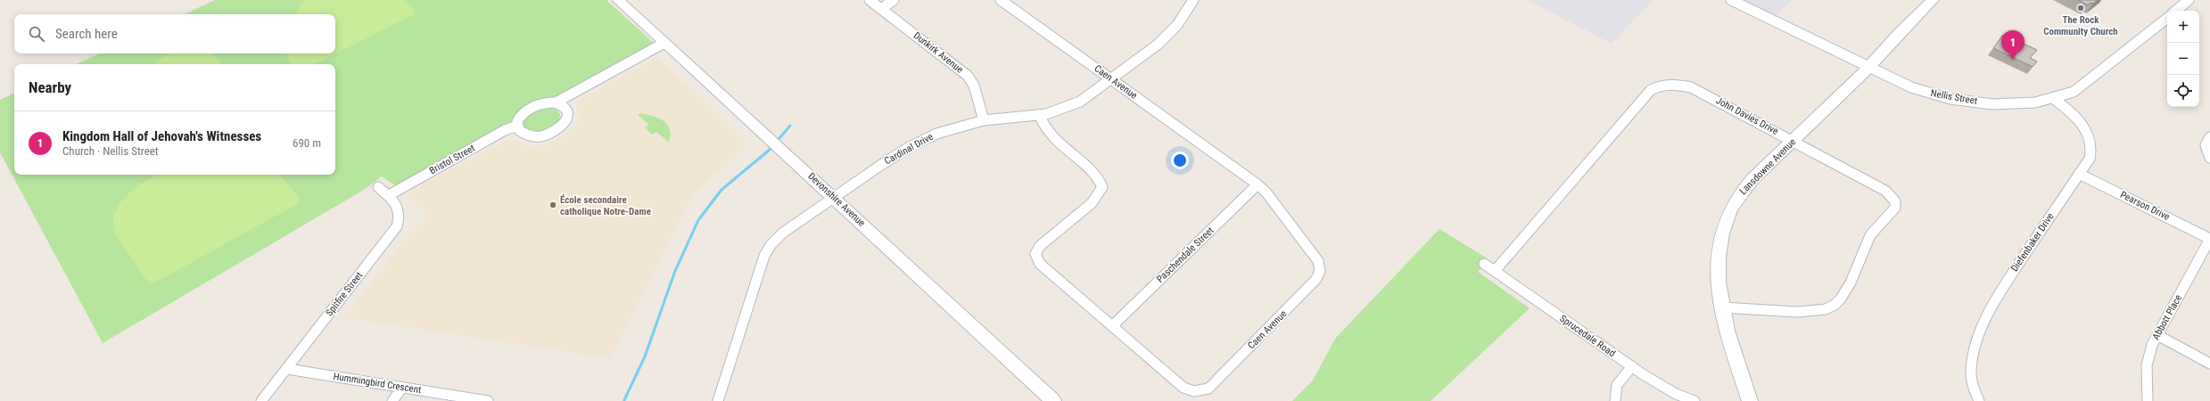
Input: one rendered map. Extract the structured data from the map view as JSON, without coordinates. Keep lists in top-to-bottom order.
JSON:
{
  "streets": {
    "main road": ["Lansdowne Avenue", "Devonshire Avenue"],
    "street": [
      "Dunkirk Avenue",
      "Caen Avenue",
      "Nellis Street",
      "John Davies Drive",
      "Cardinal Drive",
      "Bristol Street",
      "Pearson Drive",
      "Diefenbaker Drive",
      "Paschendale Street",
      "Spitfire Street",
      "Abbott Place",
      "Sprucedale Road",
      "Hummingbird Crescent"
    ]
  },
  "crossings": [
    ["Dunkirk Avenue", "Cardinal Drive"],
    ["Caen Avenue", "Cardinal Drive"],
    ["Caen Avenue", "Paschendale Street"],
    ["Nellis Street", "Lansdowne Avenue"],
    ["Nellis Street", "Diefenbaker Drive"],
    ["John Davies Drive", "Lansdowne Avenue"],
    ["John Davies Drive", "Sprucedale Road"],
    ["Cardinal Drive", "Devonshire Avenue"],
    ["Bristol Street", "Spitfire Street"],
    ["Pearson Drive", "Diefenbaker Drive"],
    ["Pearson Drive", "Abbott Place"],
    ["Spitfire Street", "Hummingbird Crescent"]
  ],
  "places": ["The Rock Community Church", "École secondaire catholique Notre-Dame"],
  "page": {
    "map_buttons": ["+", "−"],
    "search": "Search here",
    "pins": "1",
    "heading": "Nearby",
    "list": [
      {
        "mark": "1",
        "name": "Kingdom Hall of Jehovah's Witnesses",
        "note": "Church · Nellis Street",
        "value": "690 m"
      }
    ]
  }
}
